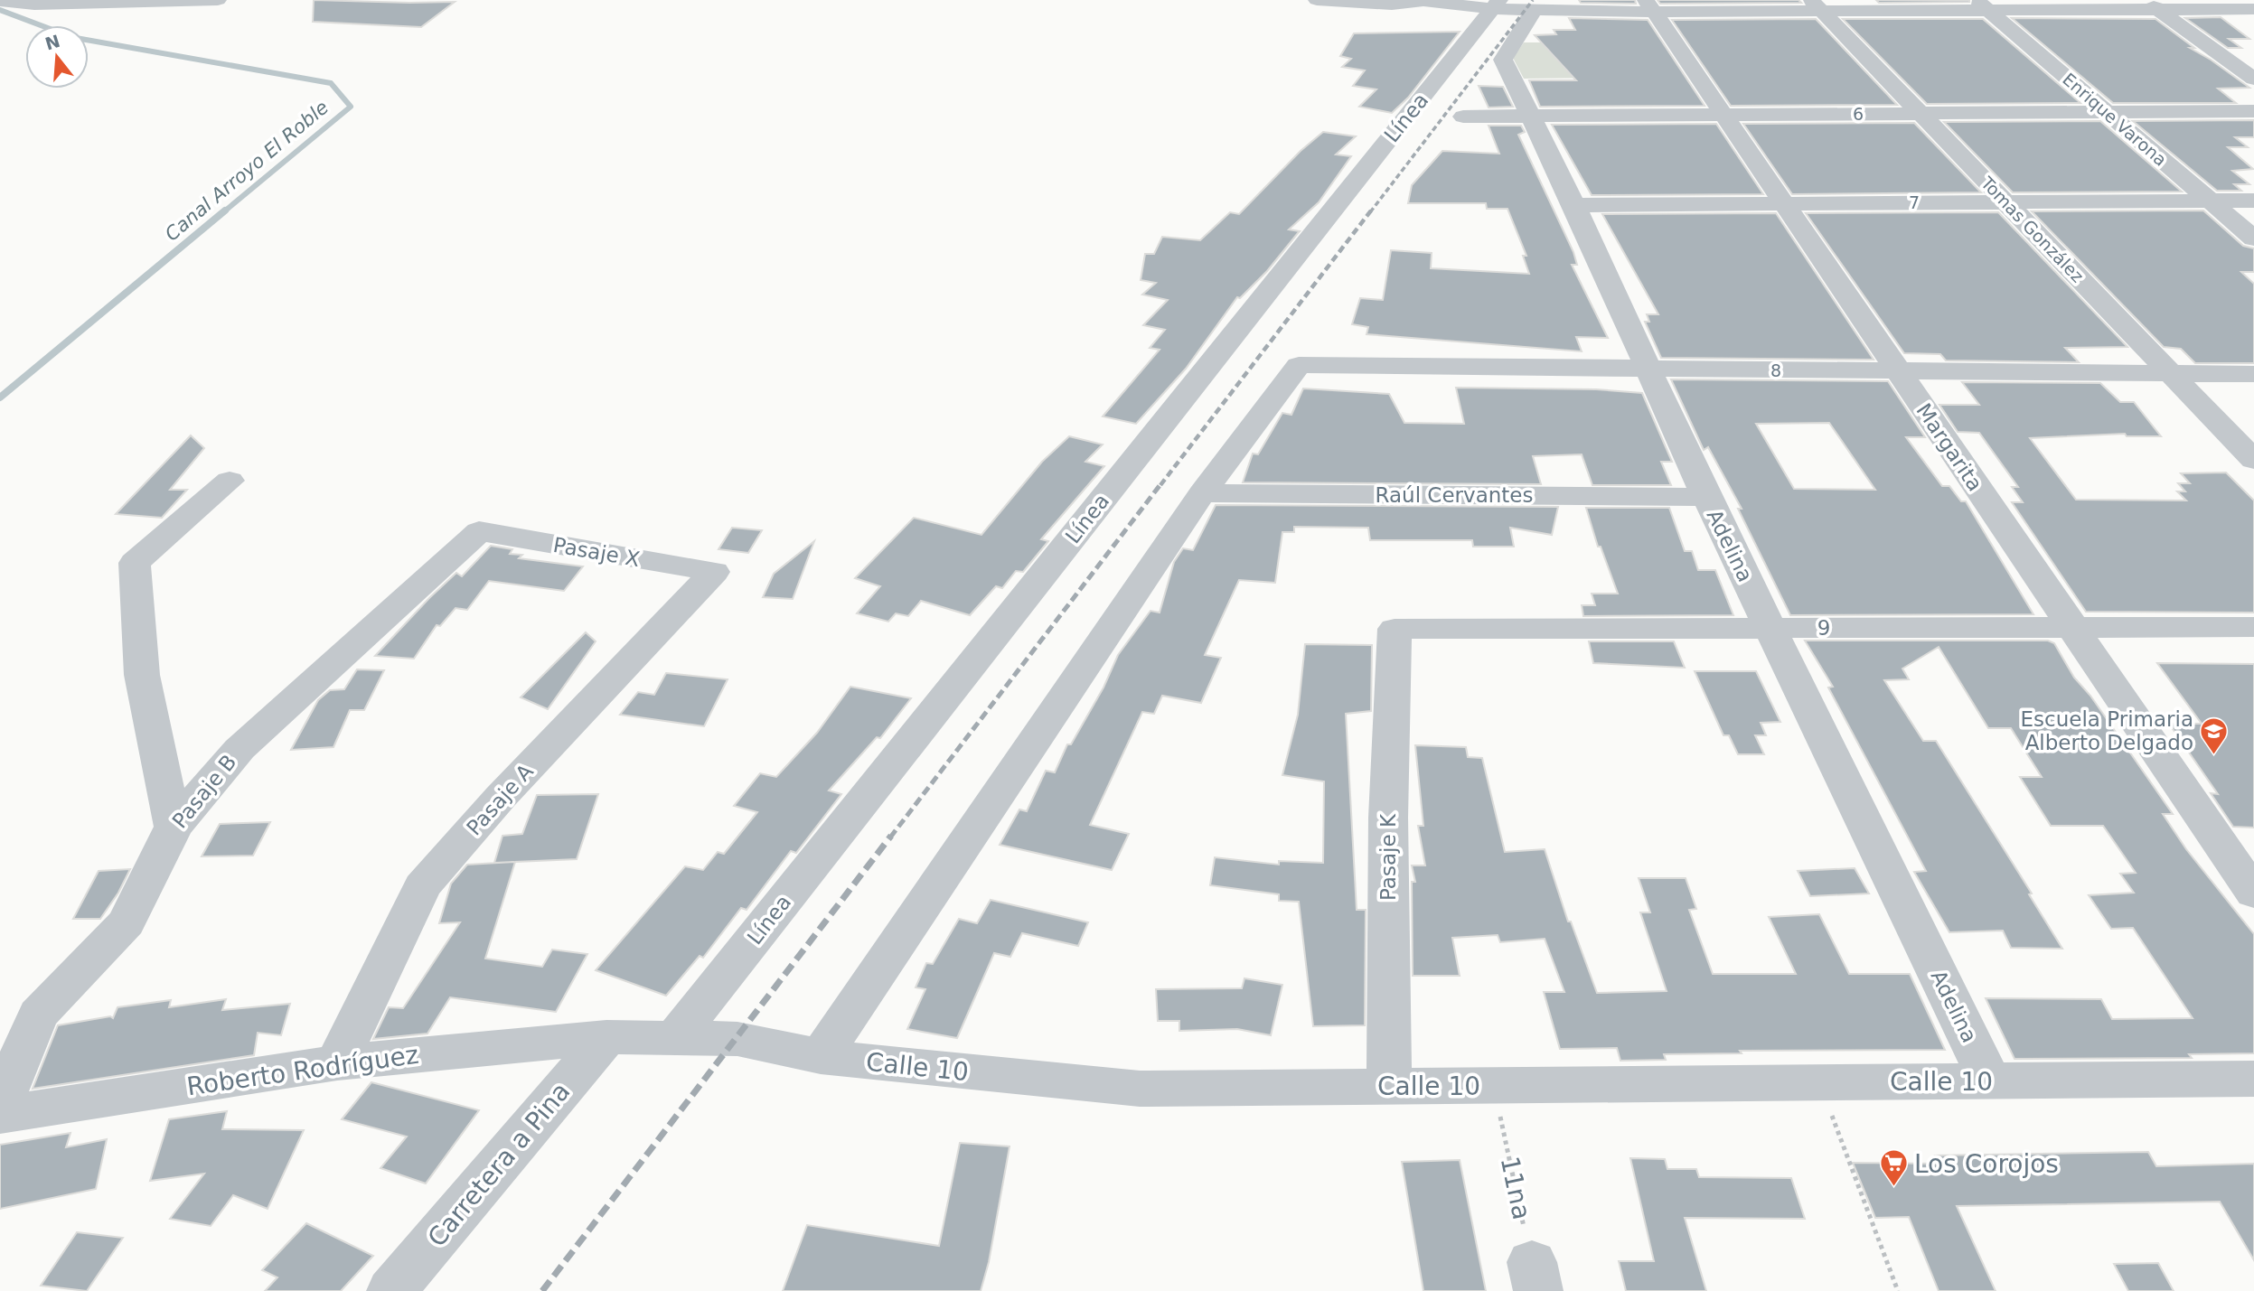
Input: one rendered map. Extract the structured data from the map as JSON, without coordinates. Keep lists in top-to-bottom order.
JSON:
{
  "streets": {
    "street": [
      "6",
      "Línea",
      "Enrique Varona",
      "7",
      "Tomas González",
      "8",
      "Margarita",
      "Raúl Cervantes",
      "Adelina",
      "Pasaje X",
      "9",
      "Pasaje B",
      "Pasaje A",
      "Pasaje K",
      "Calle 10",
      "Roberto Rodríguez",
      "Carretera a Pina"
    ],
    "path": ["11na"]
  },
  "crossings": [
    ["6", "Enrique Varona"],
    ["6", "Tomas González"],
    ["6", "Margarita"],
    ["6", "Adelina"],
    ["Línea", "Calle 10"],
    ["Enrique Varona", "7"],
    ["7", "Tomas González"],
    ["7", "Margarita"],
    ["7", "Adelina"],
    ["Tomas González", "8"],
    ["8", "Margarita"],
    ["8", "Raúl Cervantes"],
    ["8", "Adelina"],
    ["Margarita", "9"],
    ["Raúl Cervantes", "Adelina"],
    ["Adelina", "9"],
    ["Adelina", "Calle 10"],
    ["Pasaje X", "Pasaje B"],
    ["Pasaje X", "Pasaje A"],
    ["9", "Pasaje K"],
    ["Pasaje A", "Roberto Rodríguez"],
    ["Pasaje K", "Calle 10"],
    ["Calle 10", "Roberto Rodríguez"],
    ["Calle 10", "Carretera a Pina"],
    ["Calle 10", "11na"],
    ["Roberto Rodríguez", "Carretera a Pina"]
  ],
  "water": ["Canal Arroyo El Roble"],
  "places": {
    "school or university": ["Escuela Primaria Alberto Delgado"],
    "supermarket": ["Los Corojos"]
  },
  "north": "top"
}
